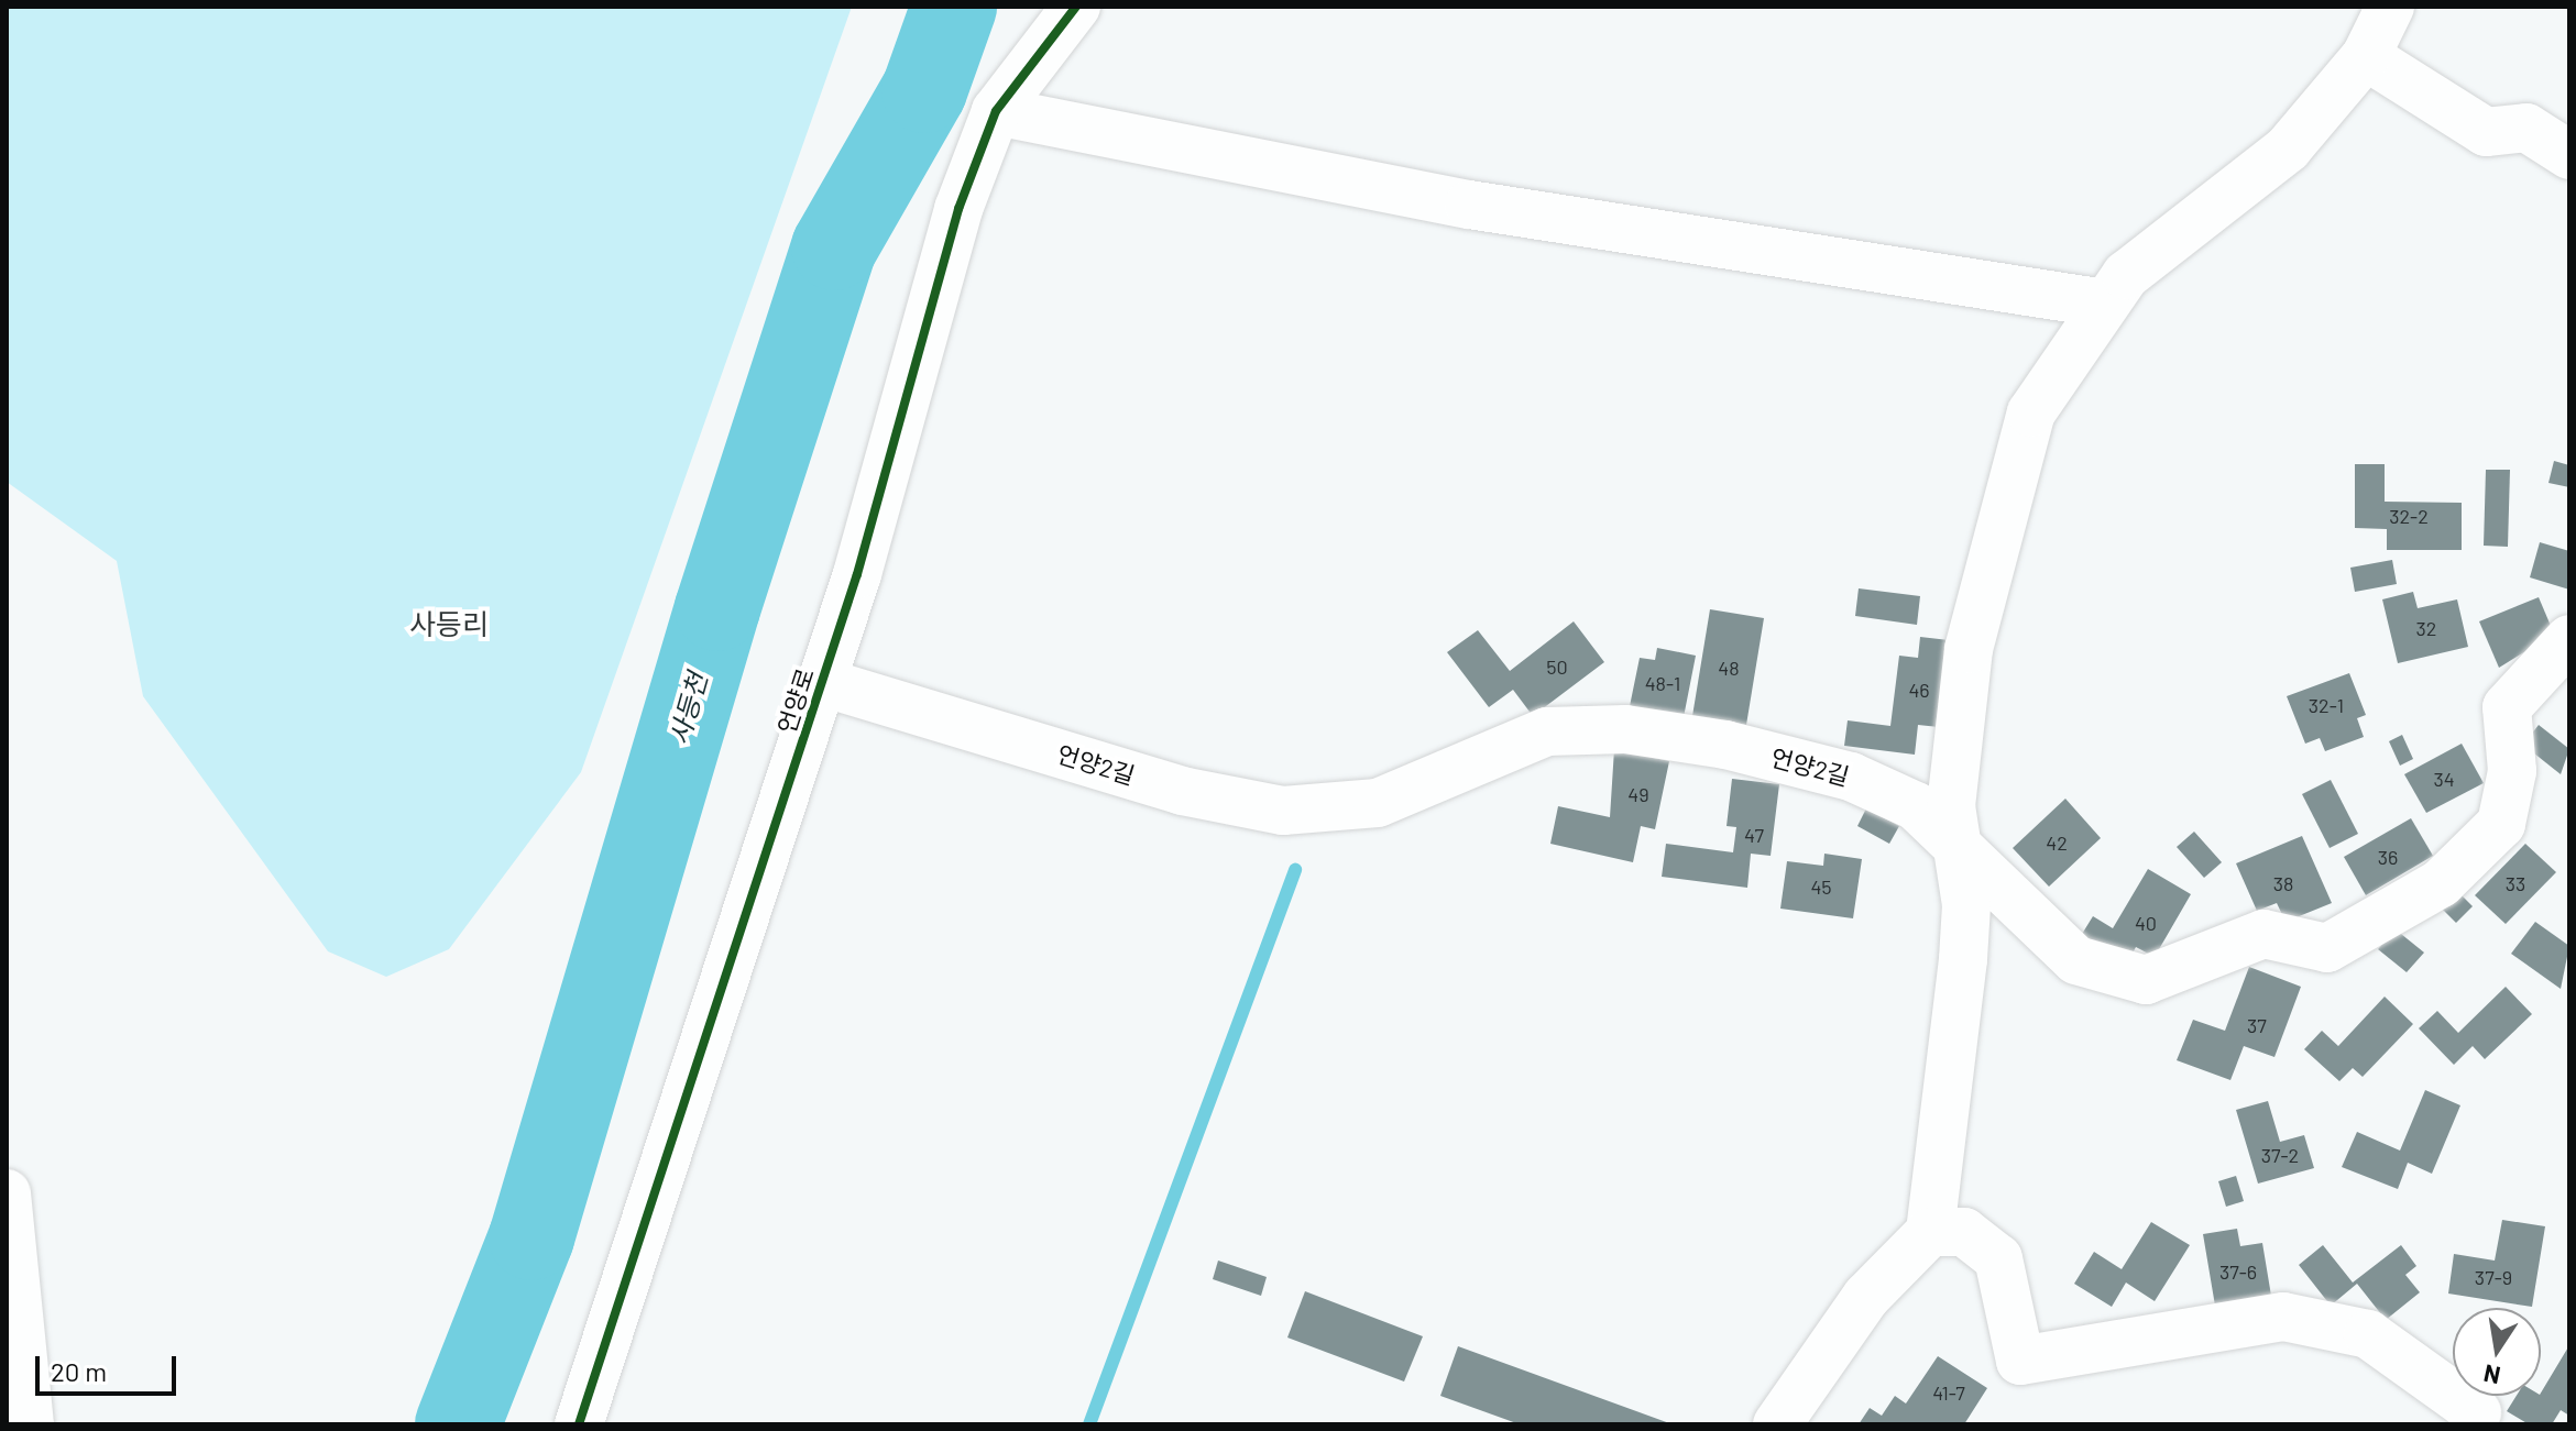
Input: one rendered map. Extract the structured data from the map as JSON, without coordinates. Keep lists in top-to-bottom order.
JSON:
{
  "streets": {
    "street": ["언양로", "언양2길"]
  },
  "crossings": [
    ["언양로", "언양2길"]
  ],
  "districts": ["사등리"],
  "water": ["사등천"],
  "house_numbers": [
    "32-2",
    "32",
    "50",
    "48",
    "48-1",
    "46",
    "32-1",
    "34",
    "49",
    "47",
    "42",
    "36",
    "38",
    "33",
    "45",
    "40",
    "37",
    "37-2",
    "37-6",
    "37-9",
    "41-7"
  ],
  "scale_bar": "20 m",
  "north": "bottom"
}
